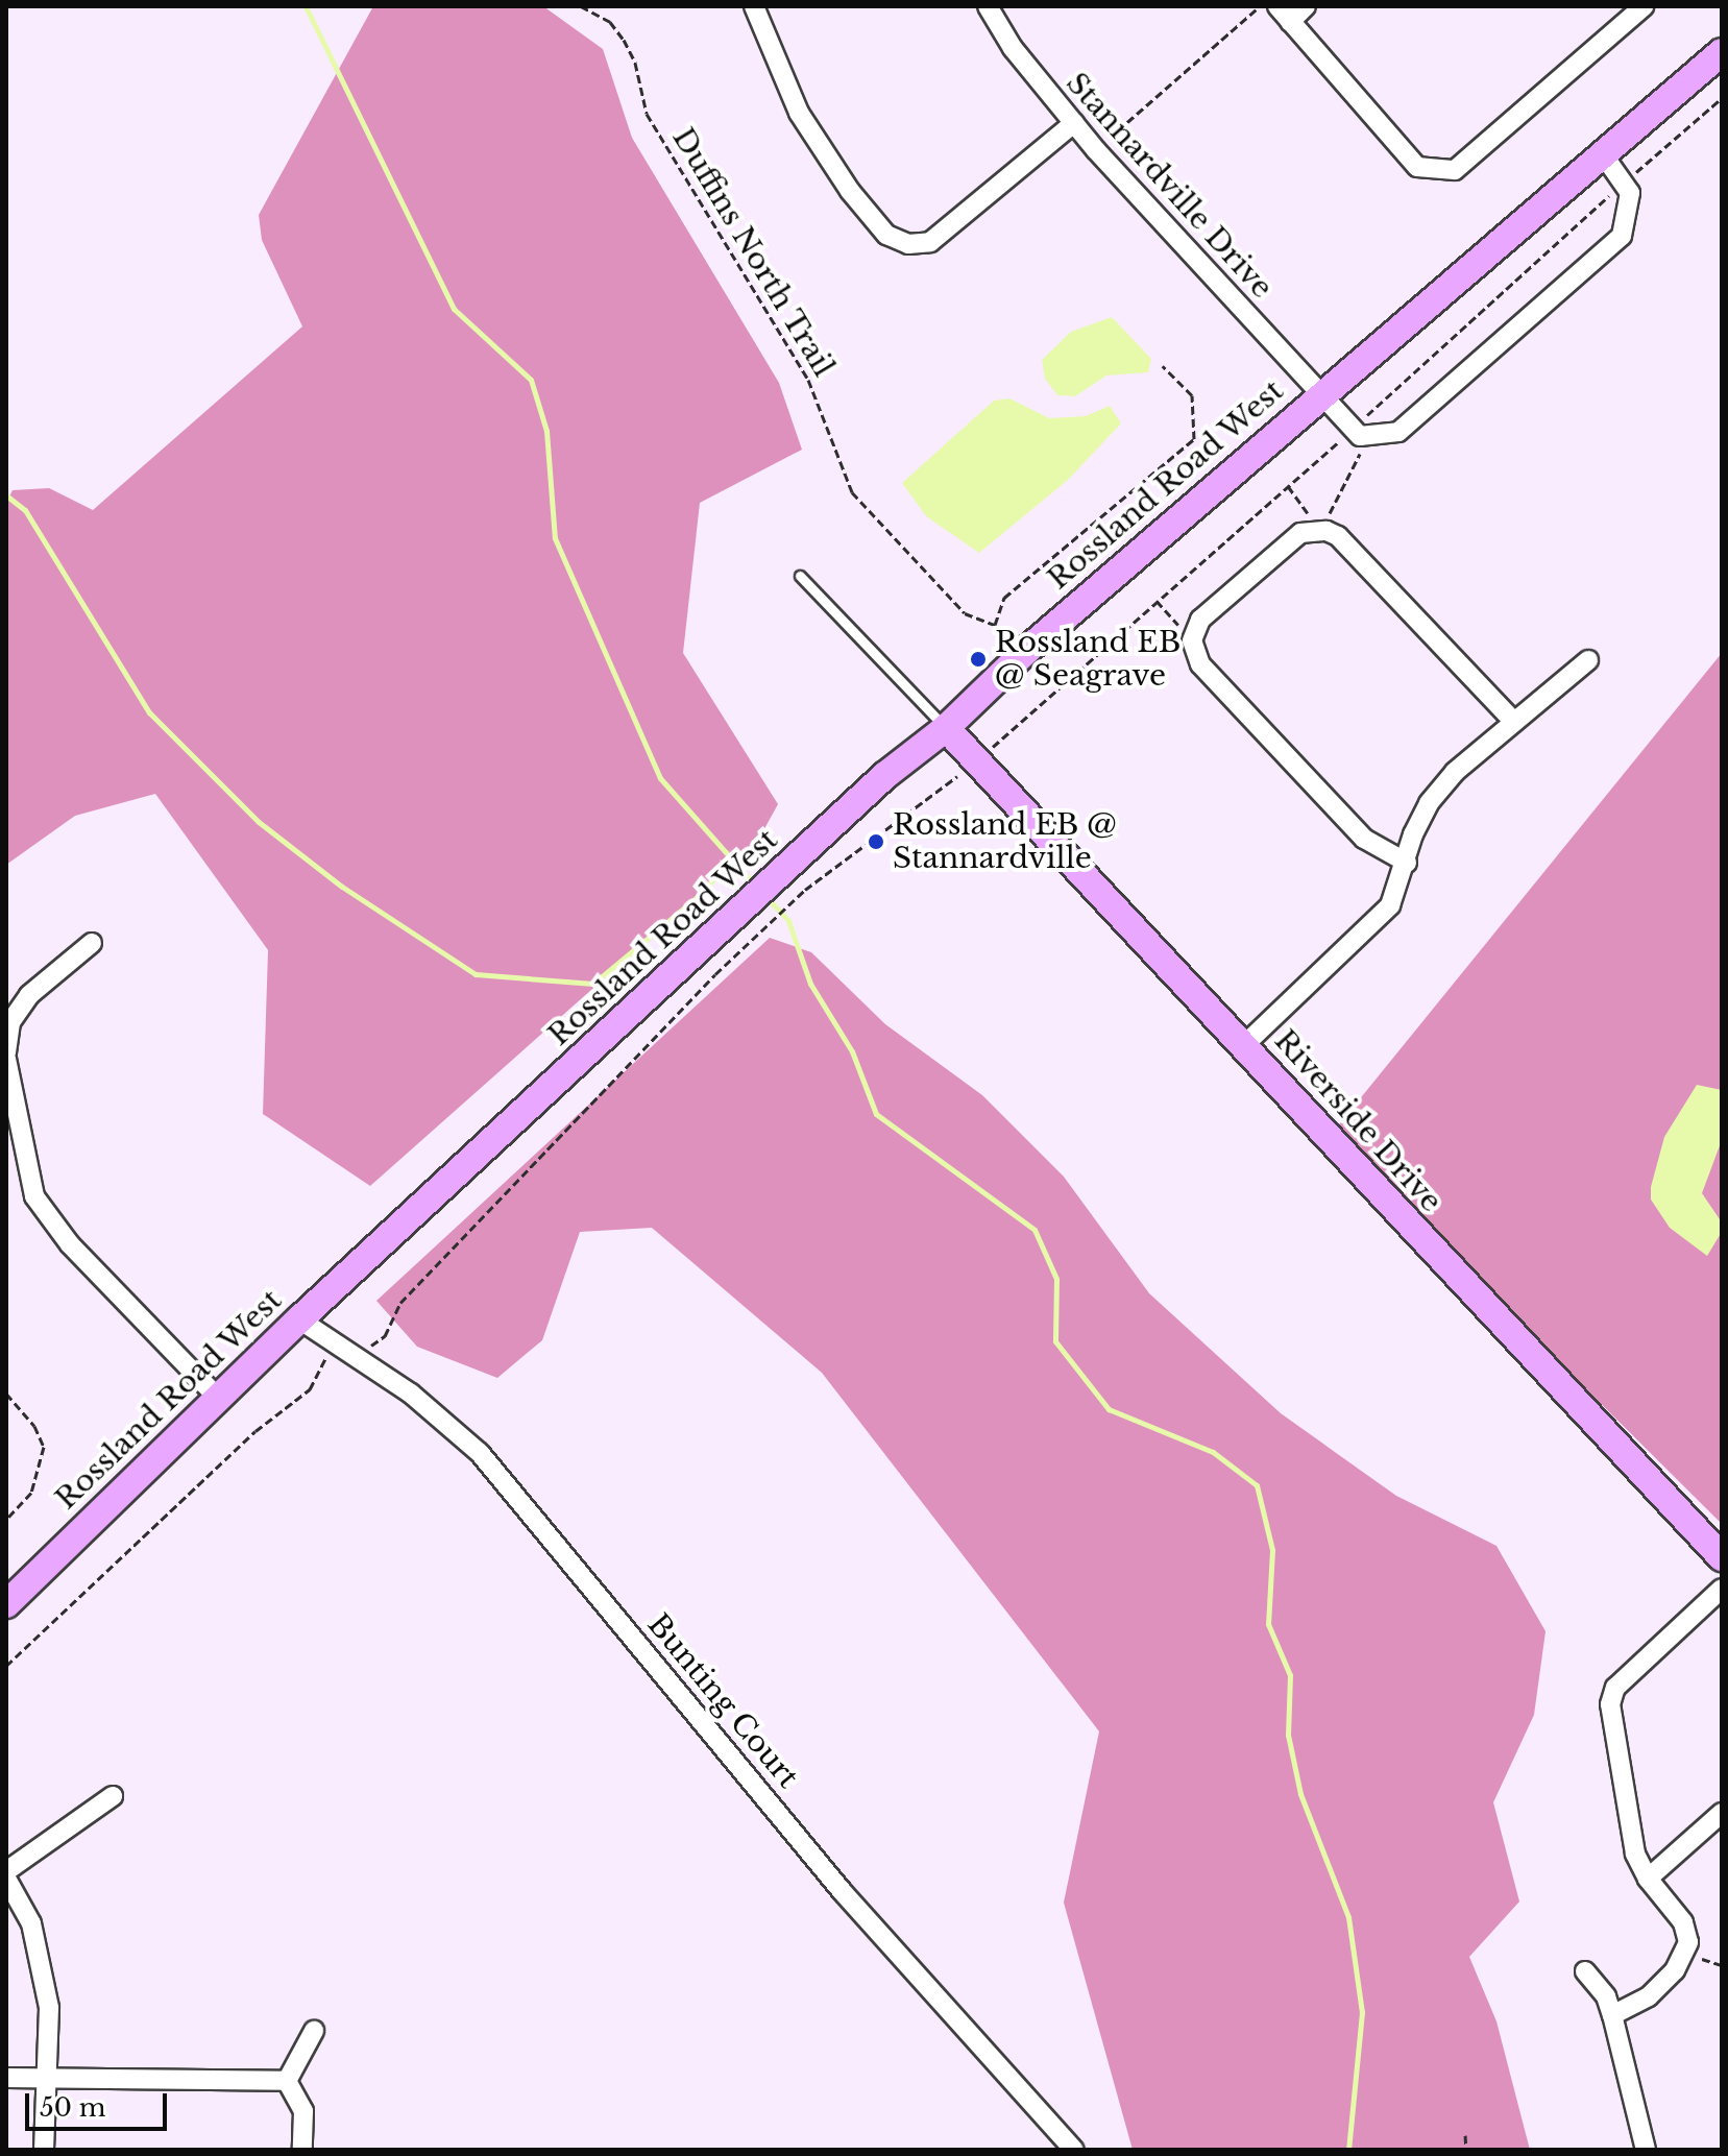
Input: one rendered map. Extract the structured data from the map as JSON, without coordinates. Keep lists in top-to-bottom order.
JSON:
{
  "streets": {
    "main road": ["Rossland Road West", "Riverside Drive"],
    "street": ["Stannardville Drive", "Bunting Court"],
    "path": ["Duffins North Trail"]
  },
  "crossings": [
    ["Stannardville Drive", "Rossland Road West"],
    ["Rossland Road West", "Riverside Drive"],
    ["Rossland Road West", "Bunting Court"]
  ],
  "places": ["Rossland EB @ Seagrave", "Rossland EB @ Stannardville"],
  "scale_bar": "50 m"
}
